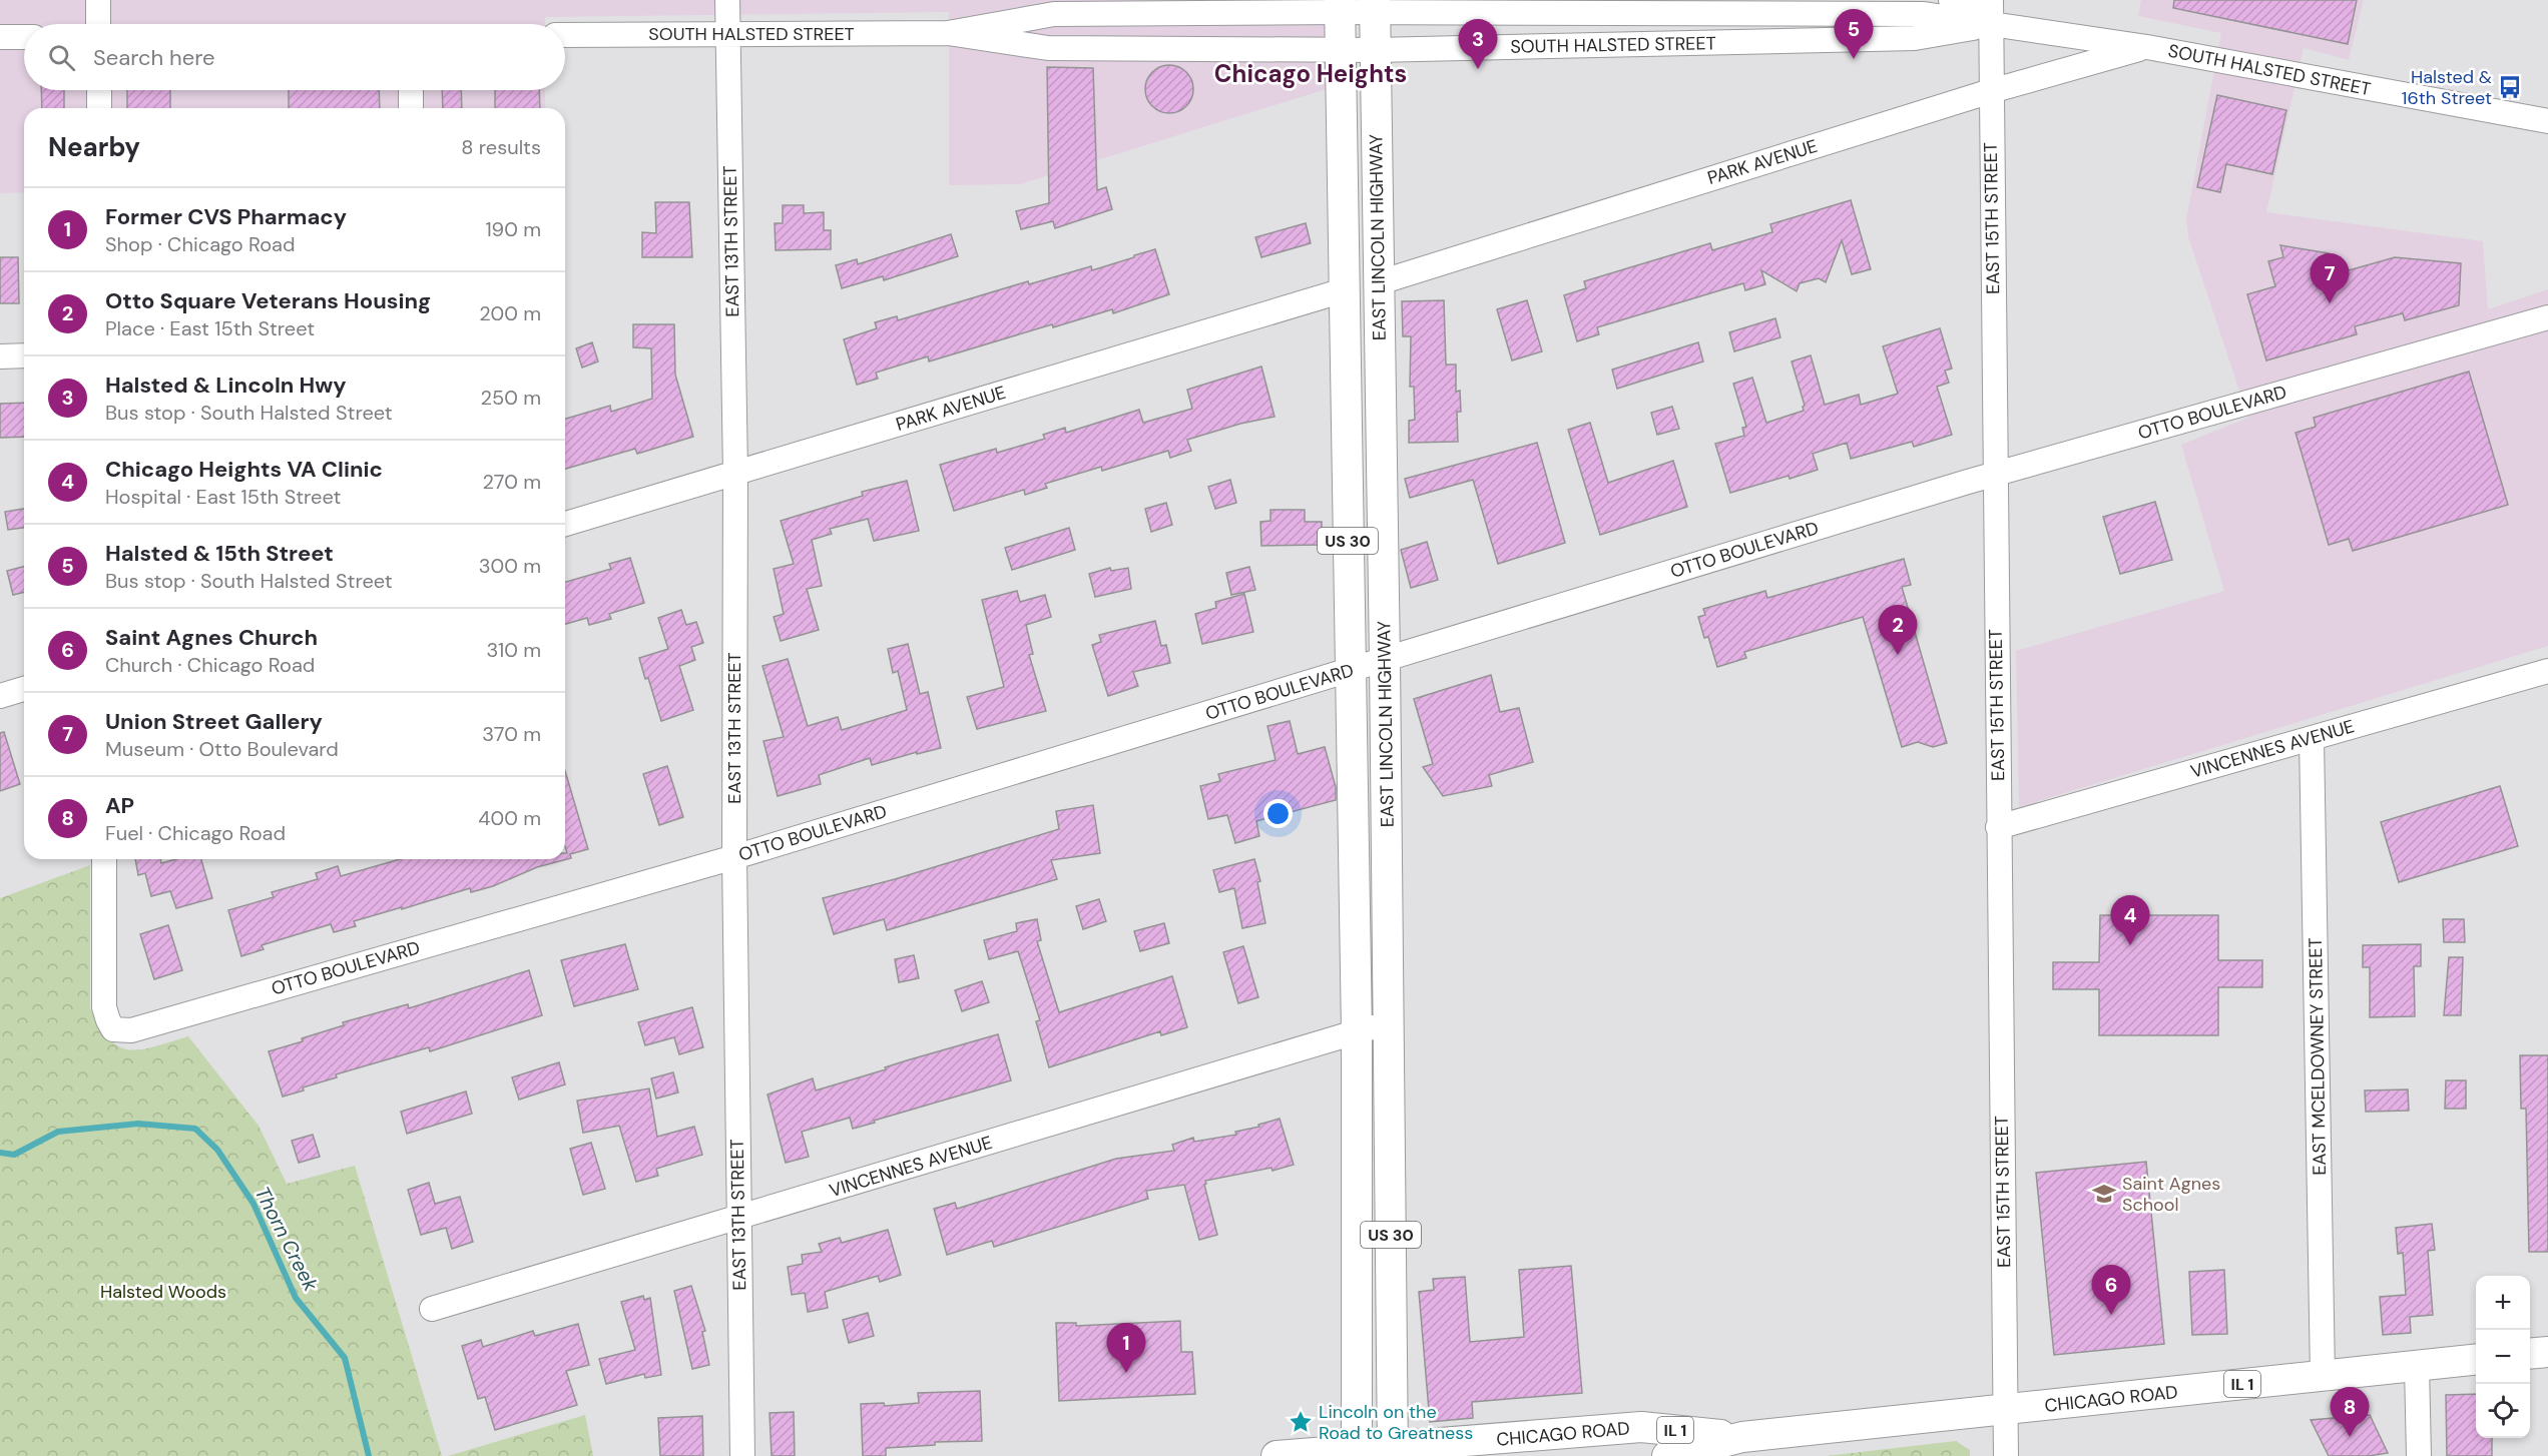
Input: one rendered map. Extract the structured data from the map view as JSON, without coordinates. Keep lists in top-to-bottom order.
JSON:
{
  "streets": {
    "main road": [
      "EAST LINCOLN HIGHWAY",
      "US 30",
      "IL 1",
      "CHICAGO ROAD"
    ],
    "street": [
      "SOUTH HALSTED STREET",
      "PARK AVENUE",
      "EAST 15TH STREET",
      "EAST 13TH STREET",
      "OTTO BOULEVARD",
      "VINCENNES AVENUE",
      "EAST MCELDOWNEY STREET"
    ]
  },
  "crossings": [
    ["SOUTH HALSTED STREET", "PARK AVENUE"],
    ["SOUTH HALSTED STREET", "EAST 15TH STREET"],
    ["SOUTH HALSTED STREET", "EAST LINCOLN HIGHWAY"],
    ["SOUTH HALSTED STREET", "EAST 13TH STREET"],
    ["SOUTH HALSTED STREET", "US 30"],
    ["PARK AVENUE", "EAST 15TH STREET"],
    ["PARK AVENUE", "EAST LINCOLN HIGHWAY"],
    ["PARK AVENUE", "EAST 13TH STREET"],
    ["EAST 15TH STREET", "OTTO BOULEVARD"],
    ["EAST 15TH STREET", "VINCENNES AVENUE"],
    ["EAST 15TH STREET", "CHICAGO ROAD"],
    ["EAST LINCOLN HIGHWAY", "OTTO BOULEVARD"],
    ["EAST LINCOLN HIGHWAY", "US 30"],
    ["EAST LINCOLN HIGHWAY", "VINCENNES AVENUE"],
    ["EAST LINCOLN HIGHWAY", "CHICAGO ROAD"],
    ["EAST 13TH STREET", "OTTO BOULEVARD"],
    ["EAST 13TH STREET", "VINCENNES AVENUE"],
    ["VINCENNES AVENUE", "EAST MCELDOWNEY STREET"],
    ["EAST MCELDOWNEY STREET", "CHICAGO ROAD"]
  ],
  "districts": ["Chicago Heights"],
  "water": ["Thorn Creek"],
  "parks": ["Halsted Woods"],
  "places": {
    "bus stop": ["Halsted & 16th Street"],
    "school or university": ["Saint Agnes School"],
    "place": ["Lincoln on the Road to Greatness"]
  },
  "page": {
    "pins": [
      "5",
      "3",
      "7",
      "2",
      "4",
      "6",
      "1",
      "8"
    ],
    "search": "Search here",
    "heading": ["Nearby", "8 results"],
    "list": [
      {
        "mark": "1",
        "name": "Former CVS Pharmacy",
        "note": "Shop · Chicago Road",
        "value": "190 m"
      },
      {
        "mark": "2",
        "name": "Otto Square Veterans Housing",
        "note": "Place · East 15th Street",
        "value": "200 m"
      },
      {
        "mark": "3",
        "name": "Halsted & Lincoln Hwy",
        "note": "Bus stop · South Halsted Street",
        "value": "250 m"
      },
      {
        "mark": "4",
        "name": "Chicago Heights VA Clinic",
        "note": "Hospital · East 15th Street",
        "value": "270 m"
      },
      {
        "mark": "5",
        "name": "Halsted & 15th Street",
        "note": "Bus stop · South Halsted Street",
        "value": "300 m"
      },
      {
        "mark": "6",
        "name": "Saint Agnes Church",
        "note": "Church · Chicago Road",
        "value": "310 m"
      },
      {
        "mark": "7",
        "name": "Union Street Gallery",
        "note": "Museum · Otto Boulevard",
        "value": "370 m"
      },
      {
        "mark": "8",
        "name": "AP",
        "note": "Fuel · Chicago Road",
        "value": "400 m"
      }
    ],
    "map_buttons": ["+", "−"]
  }
}
